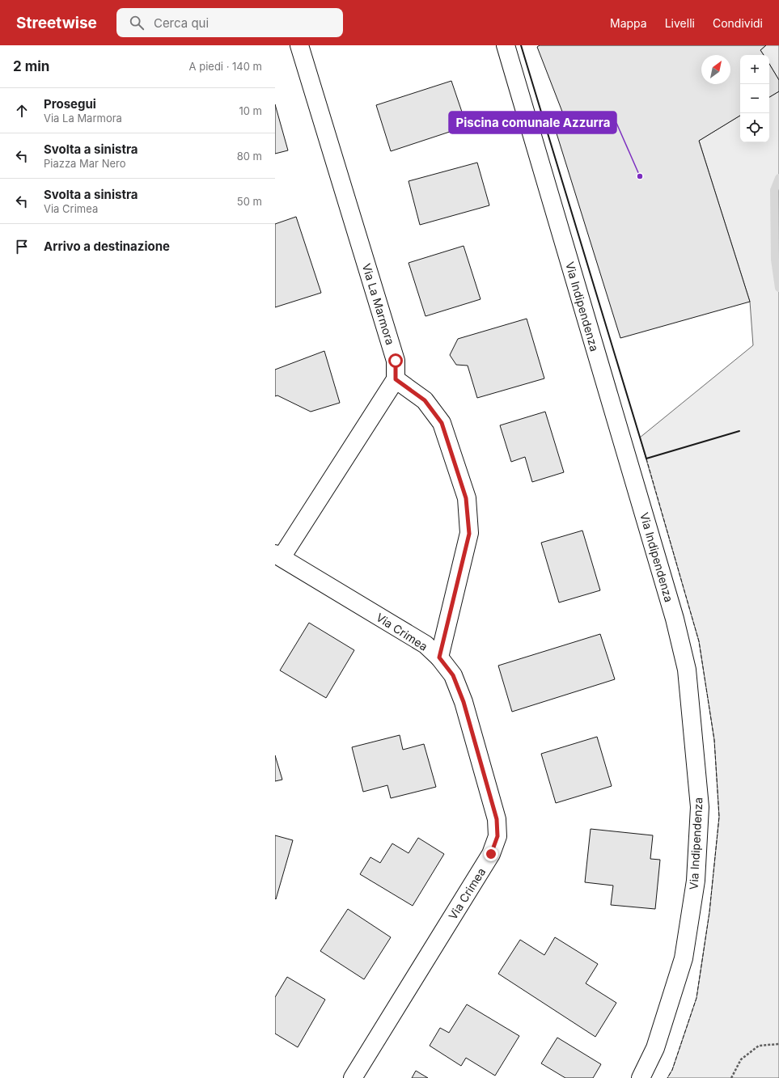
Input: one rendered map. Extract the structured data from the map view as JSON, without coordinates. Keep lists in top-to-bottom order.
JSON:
{
  "streets": {
    "street": ["Via La Marmora", "Via Indipendenza", "Via Crimea"]
  },
  "places": ["Piscina comunale Azzurra"],
  "north": "top right",
  "page": {
    "header": "Streetwise",
    "search": "Cerca qui",
    "nav": ["Mappa", "Livelli", "Condividi"],
    "heading": ["2 min", "A piedi · 140 m"],
    "map_buttons": ["+", "−"],
    "list": [
      ["Prosegui", "Via La Marmora", "10 m"],
      ["Svolta a sinistra", "Piazza Mar Nero", "80 m"],
      ["Svolta a sinistra", "Via Crimea", "50 m"],
      "Arrivo a destinazione"
    ]
  }
}
